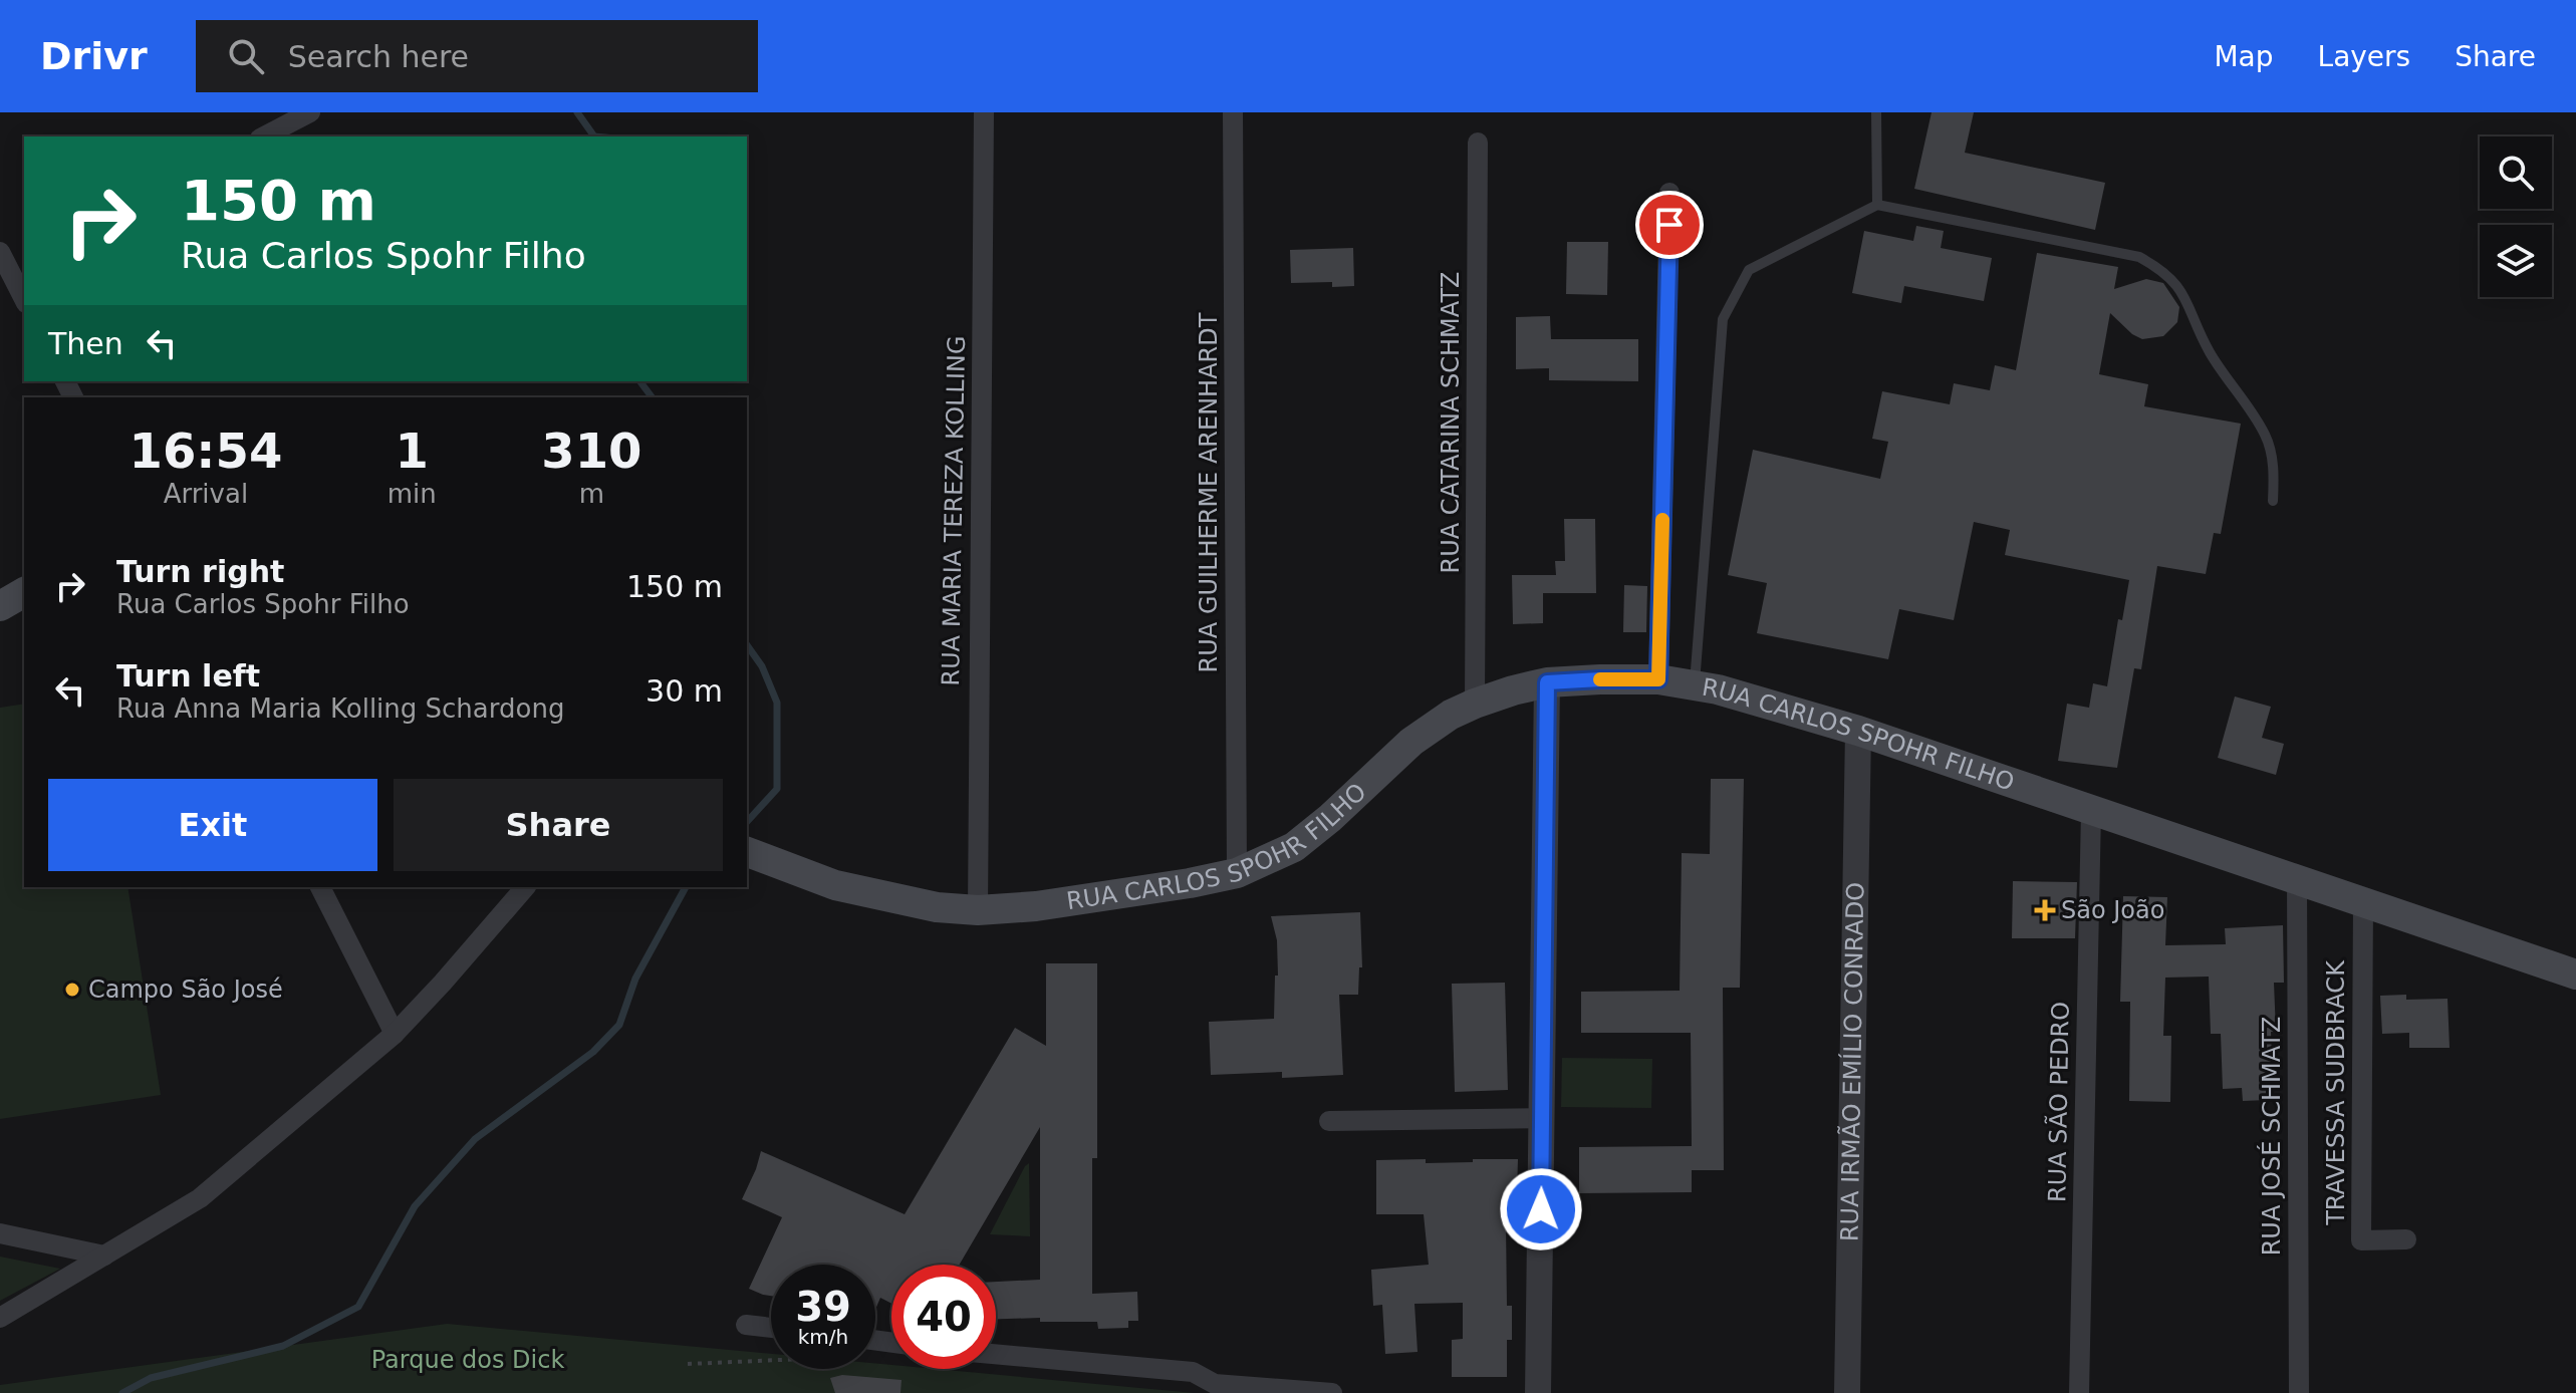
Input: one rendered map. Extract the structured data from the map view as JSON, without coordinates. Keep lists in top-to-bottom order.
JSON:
{
  "streets": {
    "main road": ["RUA CARLOS SPOHR FILHO"],
    "street": [
      "RUA CATARINA SCHMATZ",
      "RUA GUILHERME ARENHARDT",
      "RUA MARIA TEREZA KOLLING",
      "RUA IRMÃO EMÍLIO CONRADO",
      "TRAVESSA SUDBRACK",
      "RUA SÃO PEDRO",
      "RUA JOSÉ SCHMATZ"
    ]
  },
  "crossings": [
    ["RUA CATARINA SCHMATZ", "RUA CARLOS SPOHR FILHO"],
    ["RUA GUILHERME ARENHARDT", "RUA CARLOS SPOHR FILHO"],
    ["RUA MARIA TEREZA KOLLING", "RUA CARLOS SPOHR FILHO"],
    ["RUA CARLOS SPOHR FILHO", "RUA IRMÃO EMÍLIO CONRADO"],
    ["RUA CARLOS SPOHR FILHO", "TRAVESSA SUDBRACK"],
    ["RUA CARLOS SPOHR FILHO", "RUA SÃO PEDRO"],
    ["RUA CARLOS SPOHR FILHO", "RUA JOSÉ SCHMATZ"]
  ],
  "parks": ["Parque dos Dick"],
  "places": {
    "health": ["São João"],
    "other": ["Campo São José"]
  },
  "page": {
    "header": "Drivr",
    "search": "Search here",
    "nav": ["Map", "Layers", "Share"],
    "turn": ["150 m", "Rua Carlos Spohr Filho"],
    "then": "Then",
    "eta": [
      "16:54",
      "Arrival",
      "1",
      "min",
      "310",
      "m"
    ],
    "list": [
      {
        "name": "Turn right",
        "note": "Rua Carlos Spohr Filho",
        "value": "150 m"
      },
      {
        "name": "Turn left",
        "note": "Rua Anna Maria Kolling Schardong",
        "value": "30 m"
      }
    ],
    "buttons": ["Exit", "Share"],
    "speed": "39 km/h",
    "limit": "40"
  }
}
